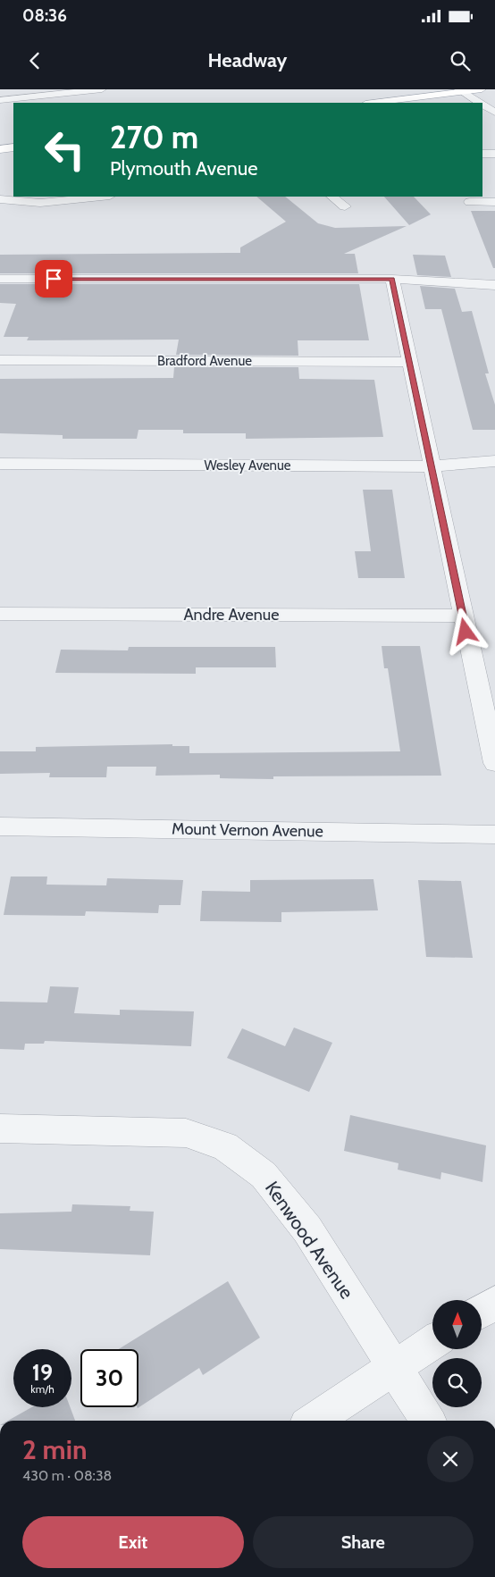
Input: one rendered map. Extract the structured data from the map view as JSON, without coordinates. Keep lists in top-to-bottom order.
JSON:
{
  "streets": {
    "street": [
      "Bradford Avenue",
      "Wesley Avenue",
      "Andre Avenue",
      "Mount Vernon Avenue",
      "Kenwood Avenue"
    ]
  },
  "north": "top",
  "page": {
    "status": "08:36",
    "header": "Headway",
    "turn": ["270 m", "Plymouth Avenue"],
    "speed": "19 km/h",
    "limit": "30",
    "heading": ["2 min", "430 m · 08:38"],
    "buttons": ["Exit", "Share"]
  }
}
